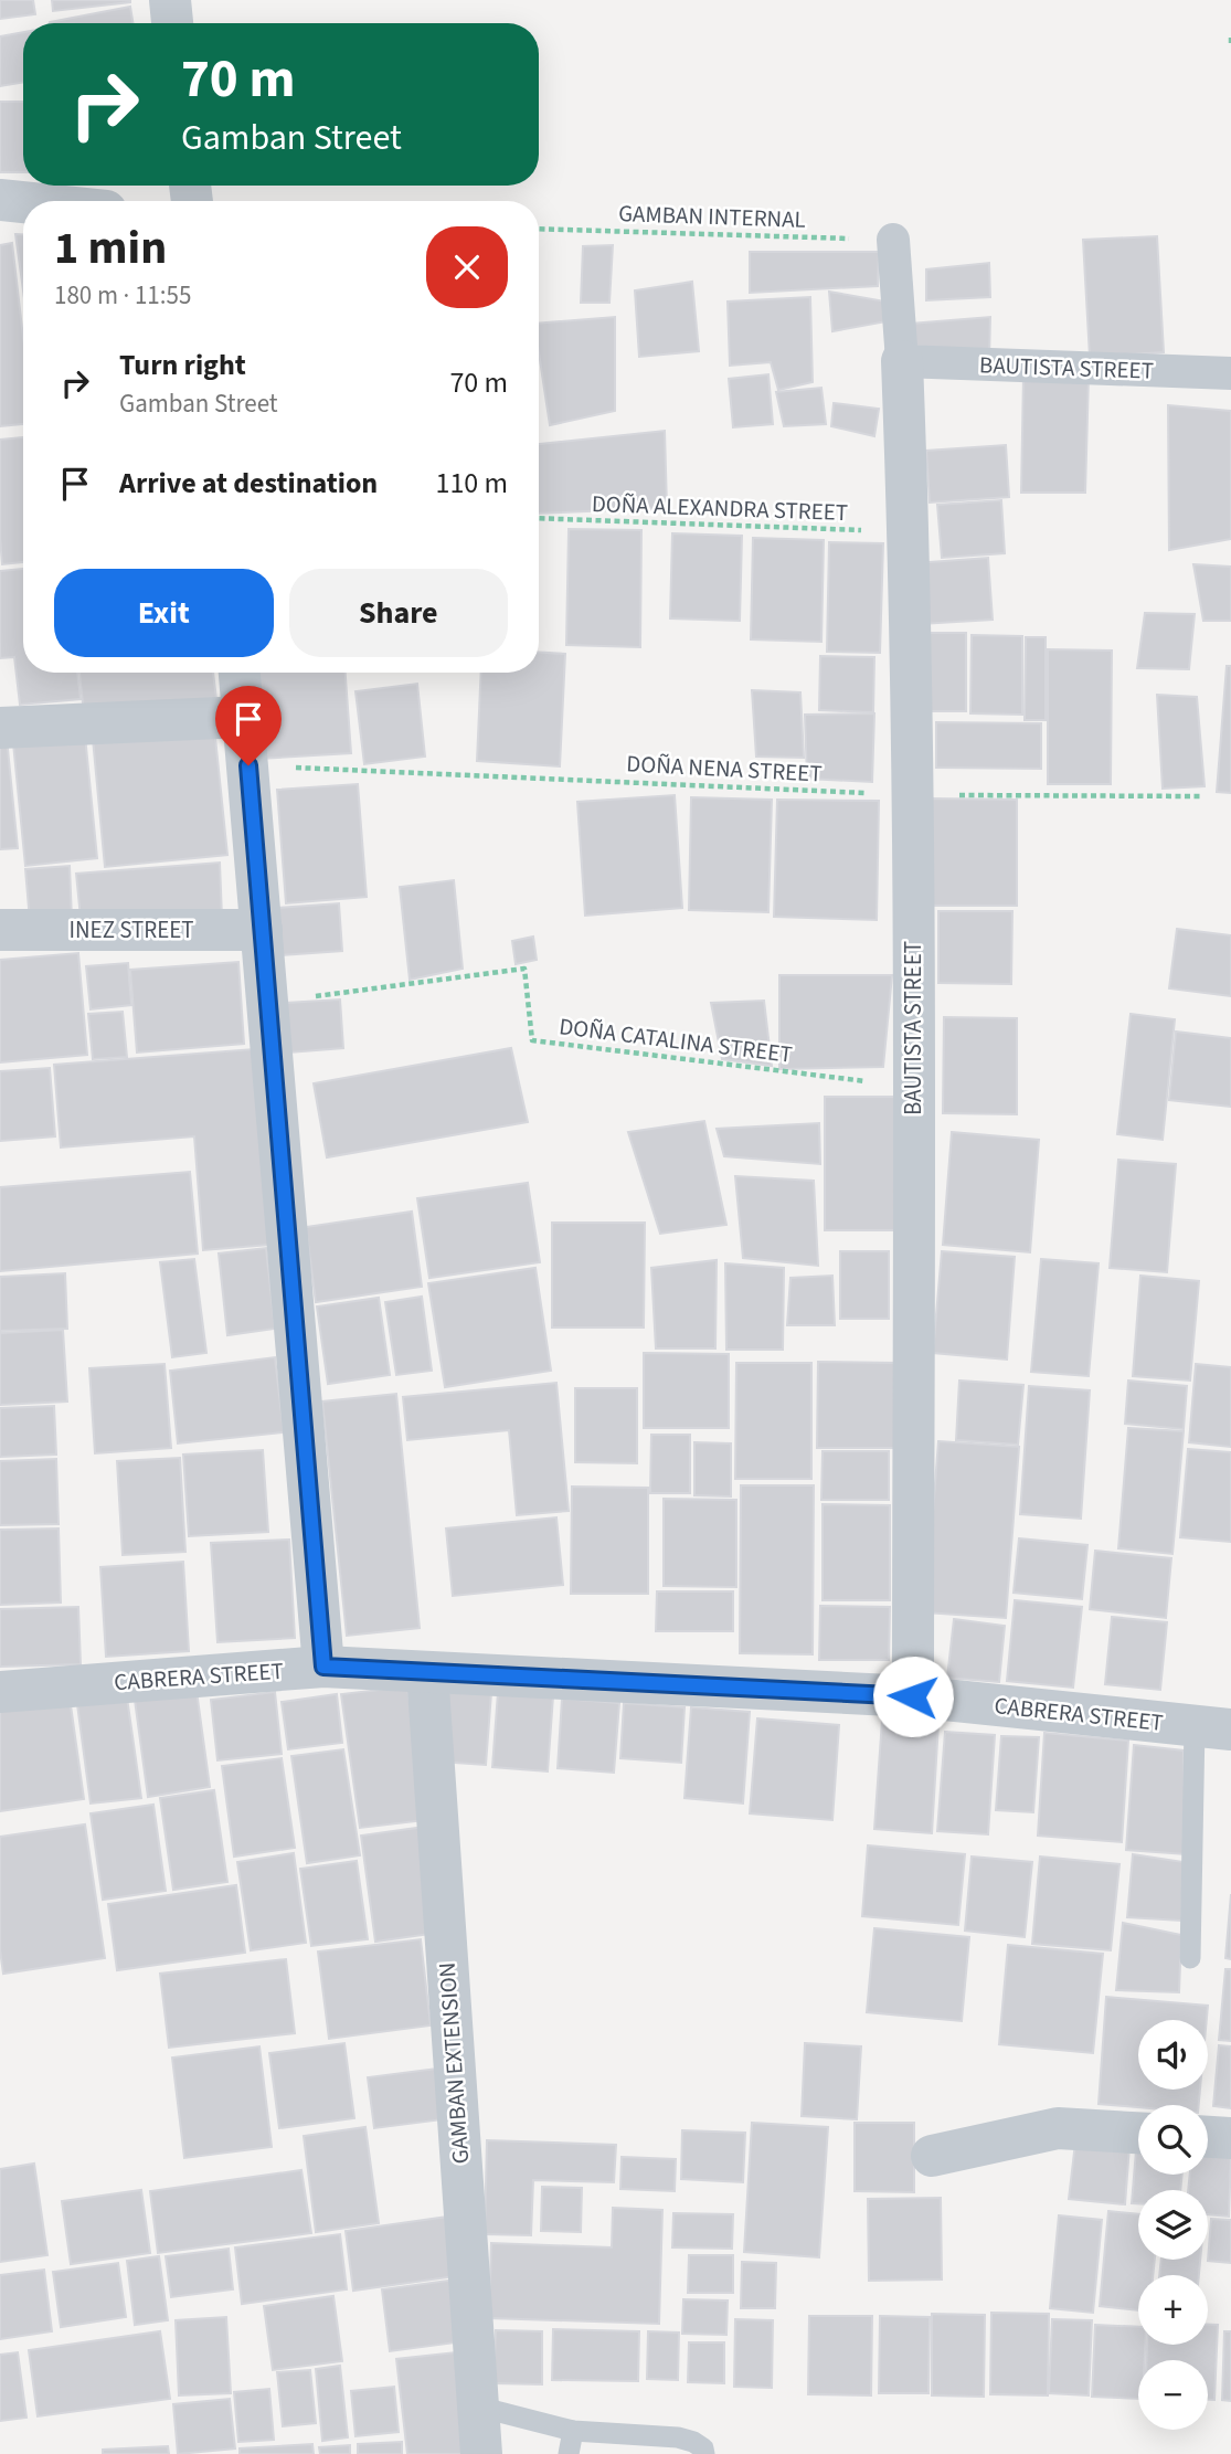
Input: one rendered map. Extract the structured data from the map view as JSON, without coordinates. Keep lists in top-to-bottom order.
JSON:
{
  "streets": {
    "street": [
      "BAUTISTA STREET",
      "INEZ STREET",
      "CABRERA STREET",
      "GAMBAN EXTENSION"
    ],
    "path": [
      "GAMBAN INTERNAL",
      "DOÑA ALEXANDRA STREET",
      "DOÑA NENA STREET",
      "DOÑA CATALINA STREET"
    ]
  },
  "crossings": [
    ["GAMBAN INTERNAL", "BAUTISTA STREET"],
    ["BAUTISTA STREET", "DOÑA ALEXANDRA STREET"],
    ["BAUTISTA STREET", "DOÑA NENA STREET"],
    ["BAUTISTA STREET", "DOÑA CATALINA STREET"],
    ["BAUTISTA STREET", "CABRERA STREET"],
    ["CABRERA STREET", "GAMBAN EXTENSION"]
  ],
  "page": {
    "turn": ["70 m", "Gamban Street"],
    "heading": ["1 min", "180 m · 11:55"],
    "list": [
      {
        "name": "Turn right",
        "note": "Gamban Street",
        "value": "70 m"
      },
      {
        "name": "Arrive at destination",
        "value": "110 m"
      }
    ],
    "buttons": ["Exit", "Share"],
    "map_buttons": ["+", "−"]
  }
}
